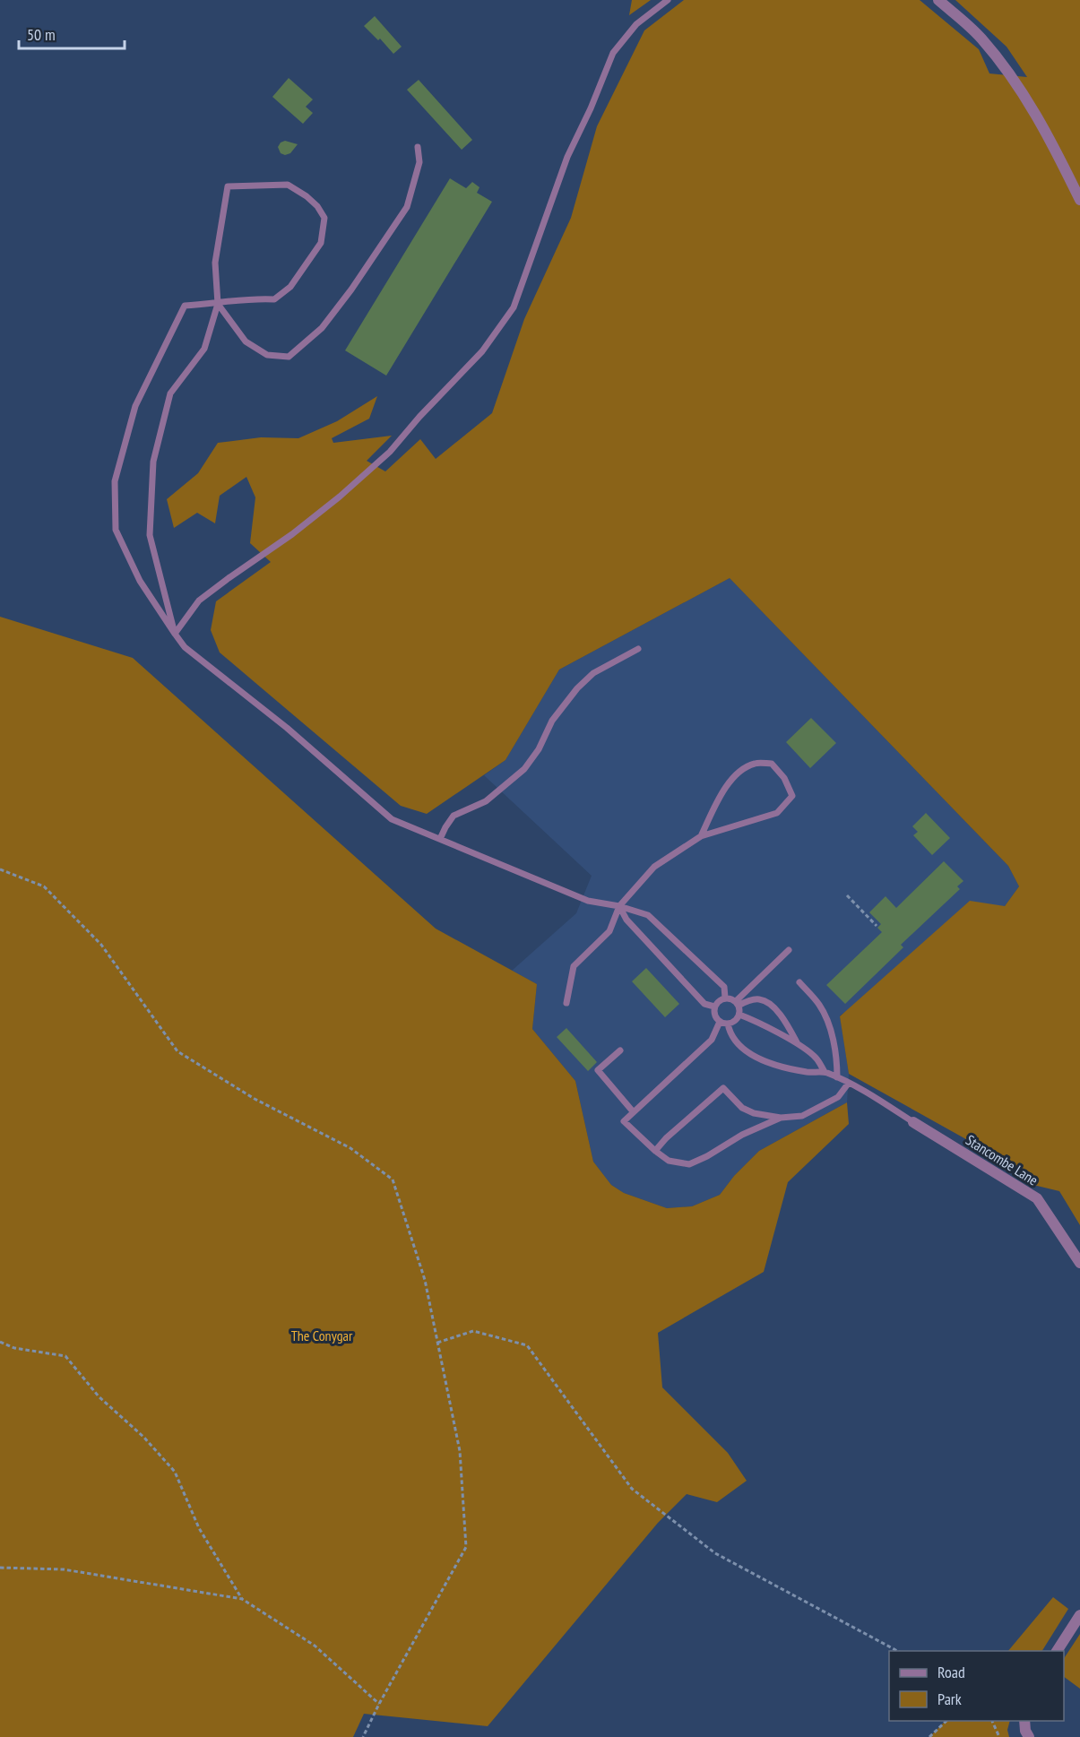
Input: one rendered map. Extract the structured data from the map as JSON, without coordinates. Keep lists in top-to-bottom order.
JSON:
{
  "streets": {
    "street": ["Stancombe Lane"]
  },
  "parks": ["The Conygar"],
  "legend": ["Road", "Park"],
  "scale_bar": "50 m"
}
